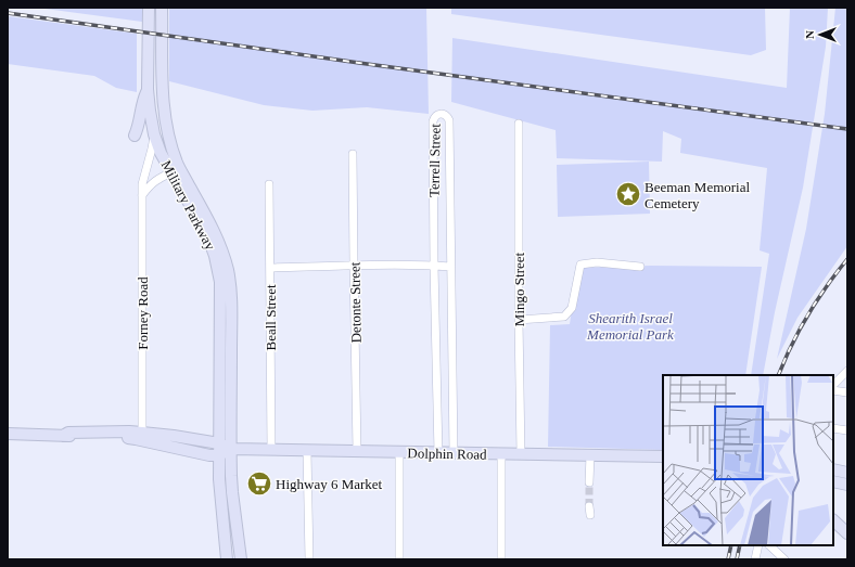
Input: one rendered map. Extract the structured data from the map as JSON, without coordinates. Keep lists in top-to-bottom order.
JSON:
{
  "streets": {
    "main road": ["Military Parkway", "Dolphin Road"],
    "street": [
      "Terrell Street",
      "Mingo Street",
      "Detonte Street",
      "Forney Road",
      "Beall Street"
    ]
  },
  "crossings": [
    ["Terrell Street", "Dolphin Road"],
    ["Military Parkway", "Forney Road"],
    ["Military Parkway", "Dolphin Road"],
    ["Mingo Street", "Dolphin Road"],
    ["Detonte Street", "Dolphin Road"],
    ["Forney Road", "Dolphin Road"],
    ["Beall Street", "Dolphin Road"]
  ],
  "parks": ["Shearith Israel Memorial Park"],
  "places": {
    "place": ["Beeman Memorial Cemetery"],
    "supermarket": ["Highway 6 Market"]
  },
  "north": "left"
}
